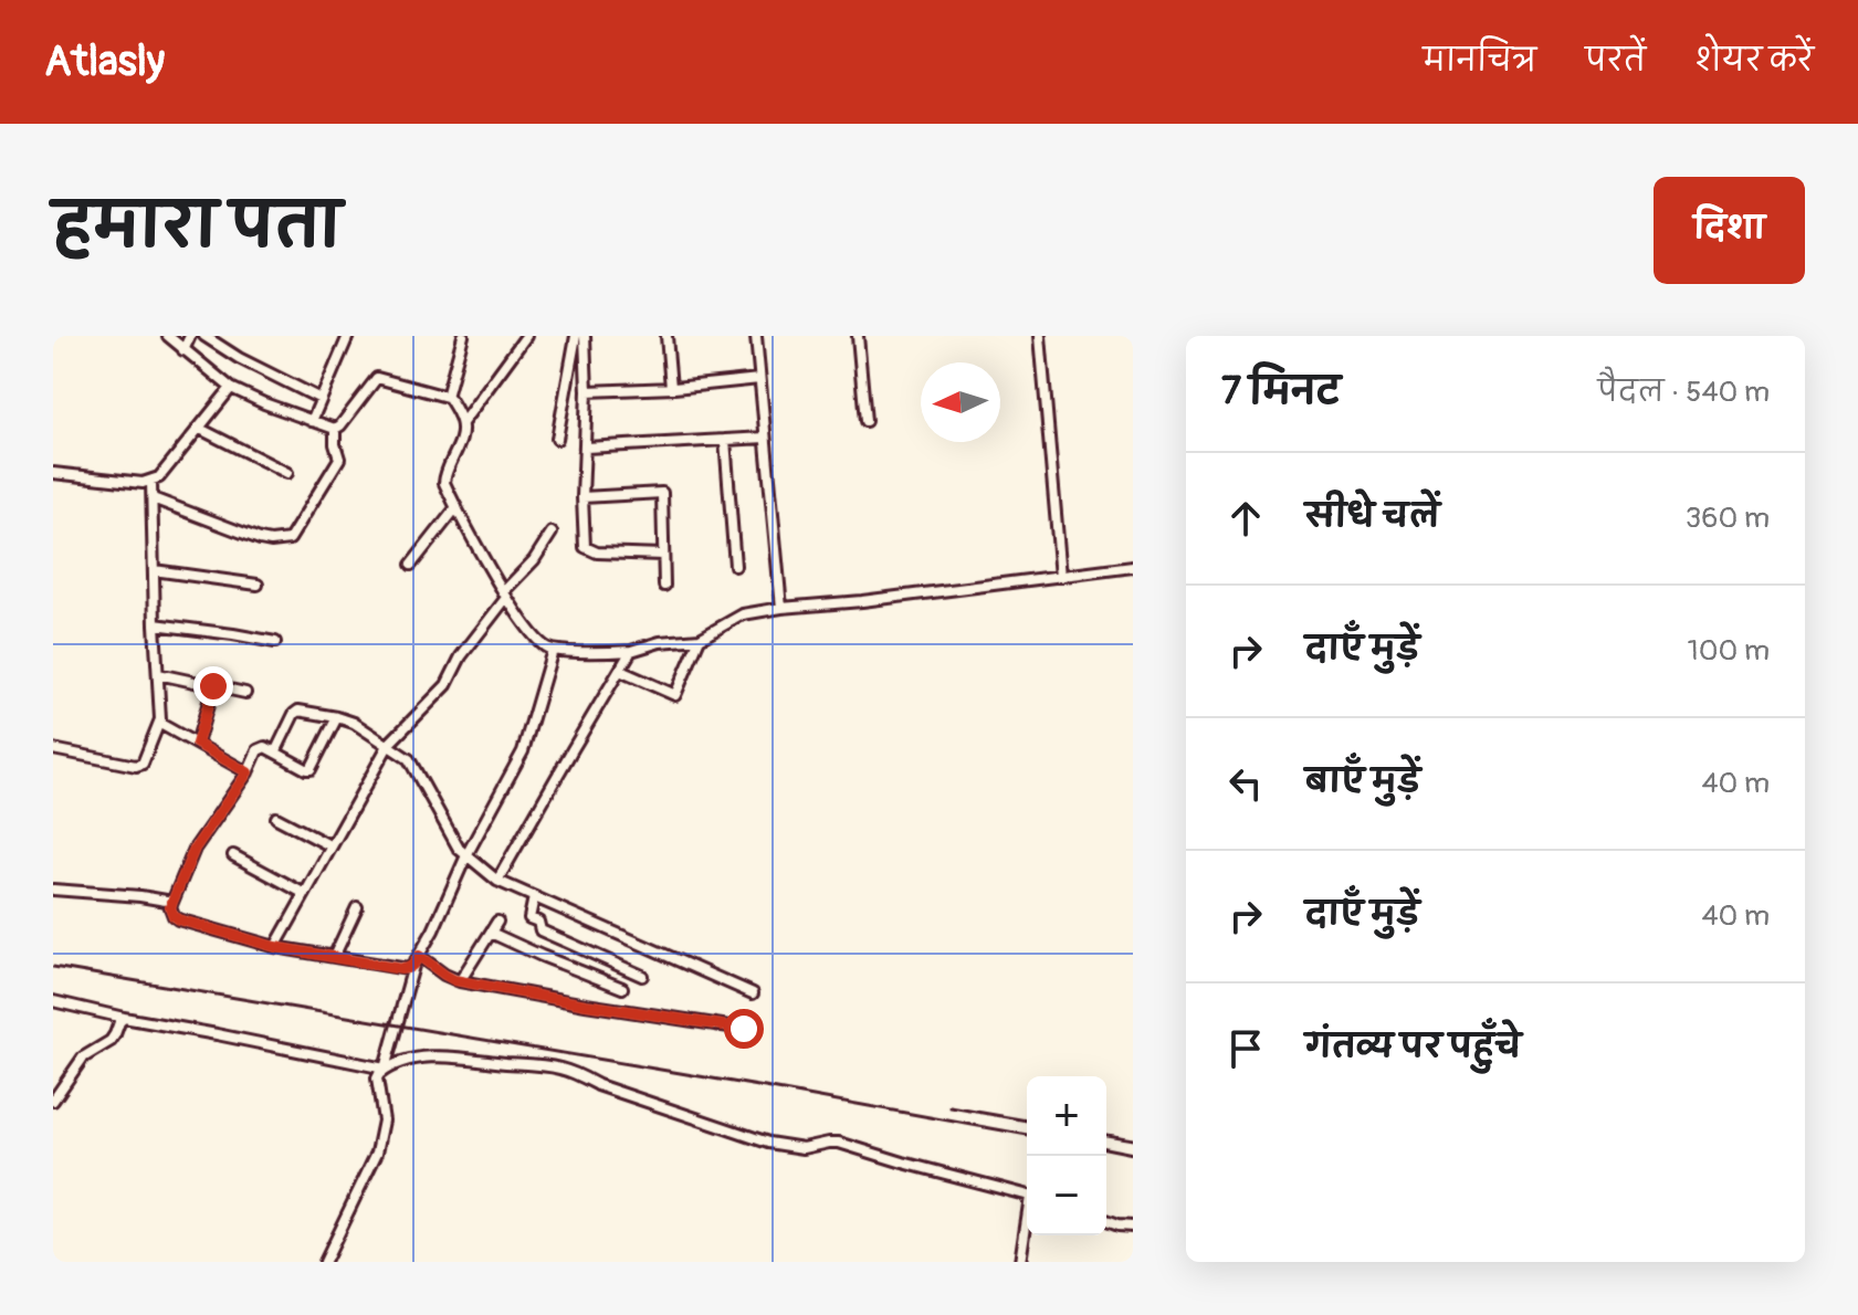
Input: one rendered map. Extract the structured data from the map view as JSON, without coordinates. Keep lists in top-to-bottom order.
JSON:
{
  "north": "left",
  "page": {
    "header": "Atlasly",
    "nav": ["मानचित्र", "परतें", "शेयर करें"],
    "title": "हमारा पता",
    "buttons": "दिशा",
    "heading": ["7 मिनट", "पैदल · 540 m"],
    "list": [
      ["सीधे चलें", "360 m"],
      ["दाएँ मुड़ें", "100 m"],
      ["बाएँ मुड़ें", "40 m"],
      ["दाएँ मुड़ें", "40 m"],
      "गंतव्य पर पहुँचे"
    ],
    "map_buttons": ["+", "−"]
  }
}
